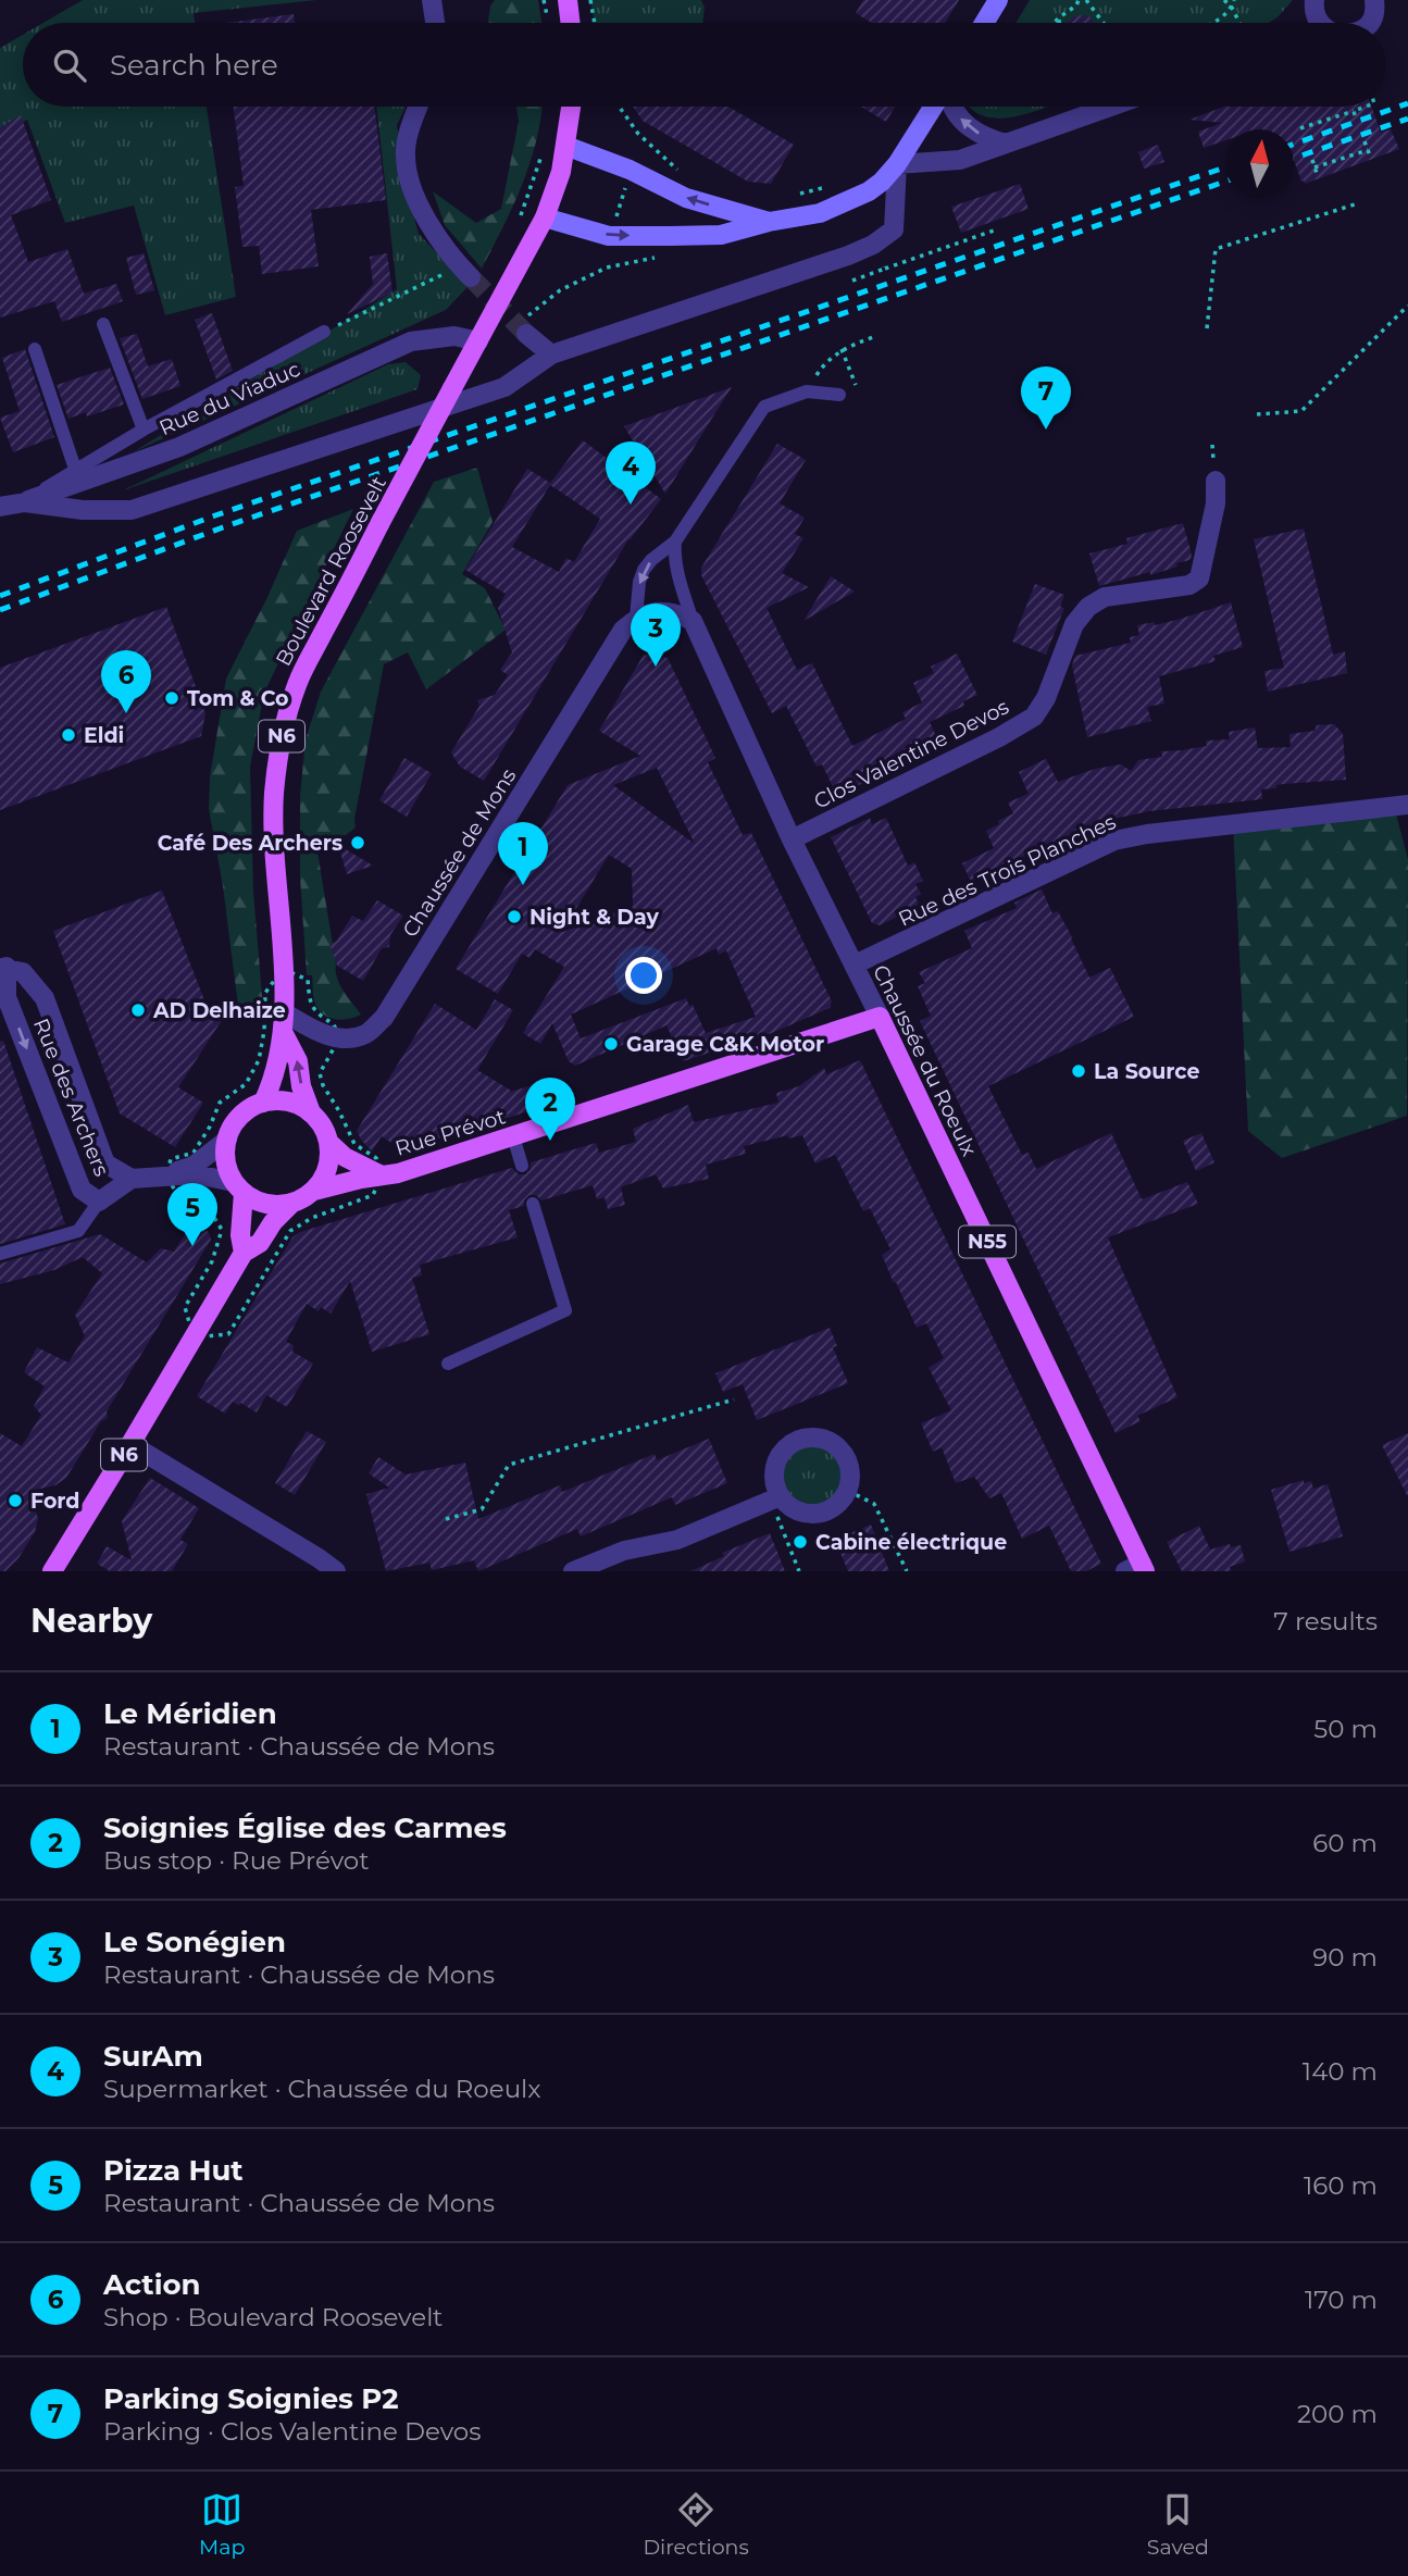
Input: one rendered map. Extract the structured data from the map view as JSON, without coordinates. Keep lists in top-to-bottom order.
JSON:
{
  "streets": {
    "main road": [
      "Boulevard Roosevelt",
      "N6",
      "Chaussée du Roeulx",
      "Rue Prévot",
      "N55"
    ],
    "street": [
      "Rue du Viaduc",
      "Clos Valentine Devos",
      "Chaussée de Mons",
      "Rue des Trois Planches",
      "Rue des Archers"
    ]
  },
  "crossings": [
    ["Rue du Viaduc", "Boulevard Roosevelt"],
    ["Rue du Viaduc", "N6"],
    ["Boulevard Roosevelt", "N6"],
    ["Boulevard Roosevelt", "Rue Prévot"],
    ["N6", "Rue Prévot"],
    ["Clos Valentine Devos", "Chaussée du Roeulx"],
    ["Rue des Trois Planches", "Chaussée du Roeulx"],
    ["Chaussée du Roeulx", "Rue Prévot"]
  ],
  "places": [
    "Tom & Co",
    "Eldi",
    "Café Des Archers",
    "Night & Day",
    "AD Delhaize",
    "Garage C&K Motor",
    "La Source",
    "Ford",
    "Cabine électrique"
  ],
  "north": "top",
  "page": {
    "search": "Search here",
    "pins": [
      "7",
      "4",
      "3",
      "6",
      "1",
      "2",
      "5"
    ],
    "heading": ["Nearby", "7 results"],
    "list": [
      {
        "mark": "1",
        "name": "Le Méridien",
        "note": "Restaurant · Chaussée de Mons",
        "value": "50 m"
      },
      {
        "mark": "2",
        "name": "Soignies Église des Carmes",
        "note": "Bus stop · Rue Prévot",
        "value": "60 m"
      },
      {
        "mark": "3",
        "name": "Le Sonégien",
        "note": "Restaurant · Chaussée de Mons",
        "value": "90 m"
      },
      {
        "mark": "4",
        "name": "SurAm",
        "note": "Supermarket · Chaussée du Roeulx",
        "value": "140 m"
      },
      {
        "mark": "5",
        "name": "Pizza Hut",
        "note": "Restaurant · Chaussée de Mons",
        "value": "160 m"
      },
      {
        "mark": "6",
        "name": "Action",
        "note": "Shop · Boulevard Roosevelt",
        "value": "170 m"
      },
      {
        "mark": "7",
        "name": "Parking Soignies P2",
        "note": "Parking · Clos Valentine Devos",
        "value": "200 m"
      }
    ],
    "nav": ["Map", "Directions", "Saved"]
  }
}
